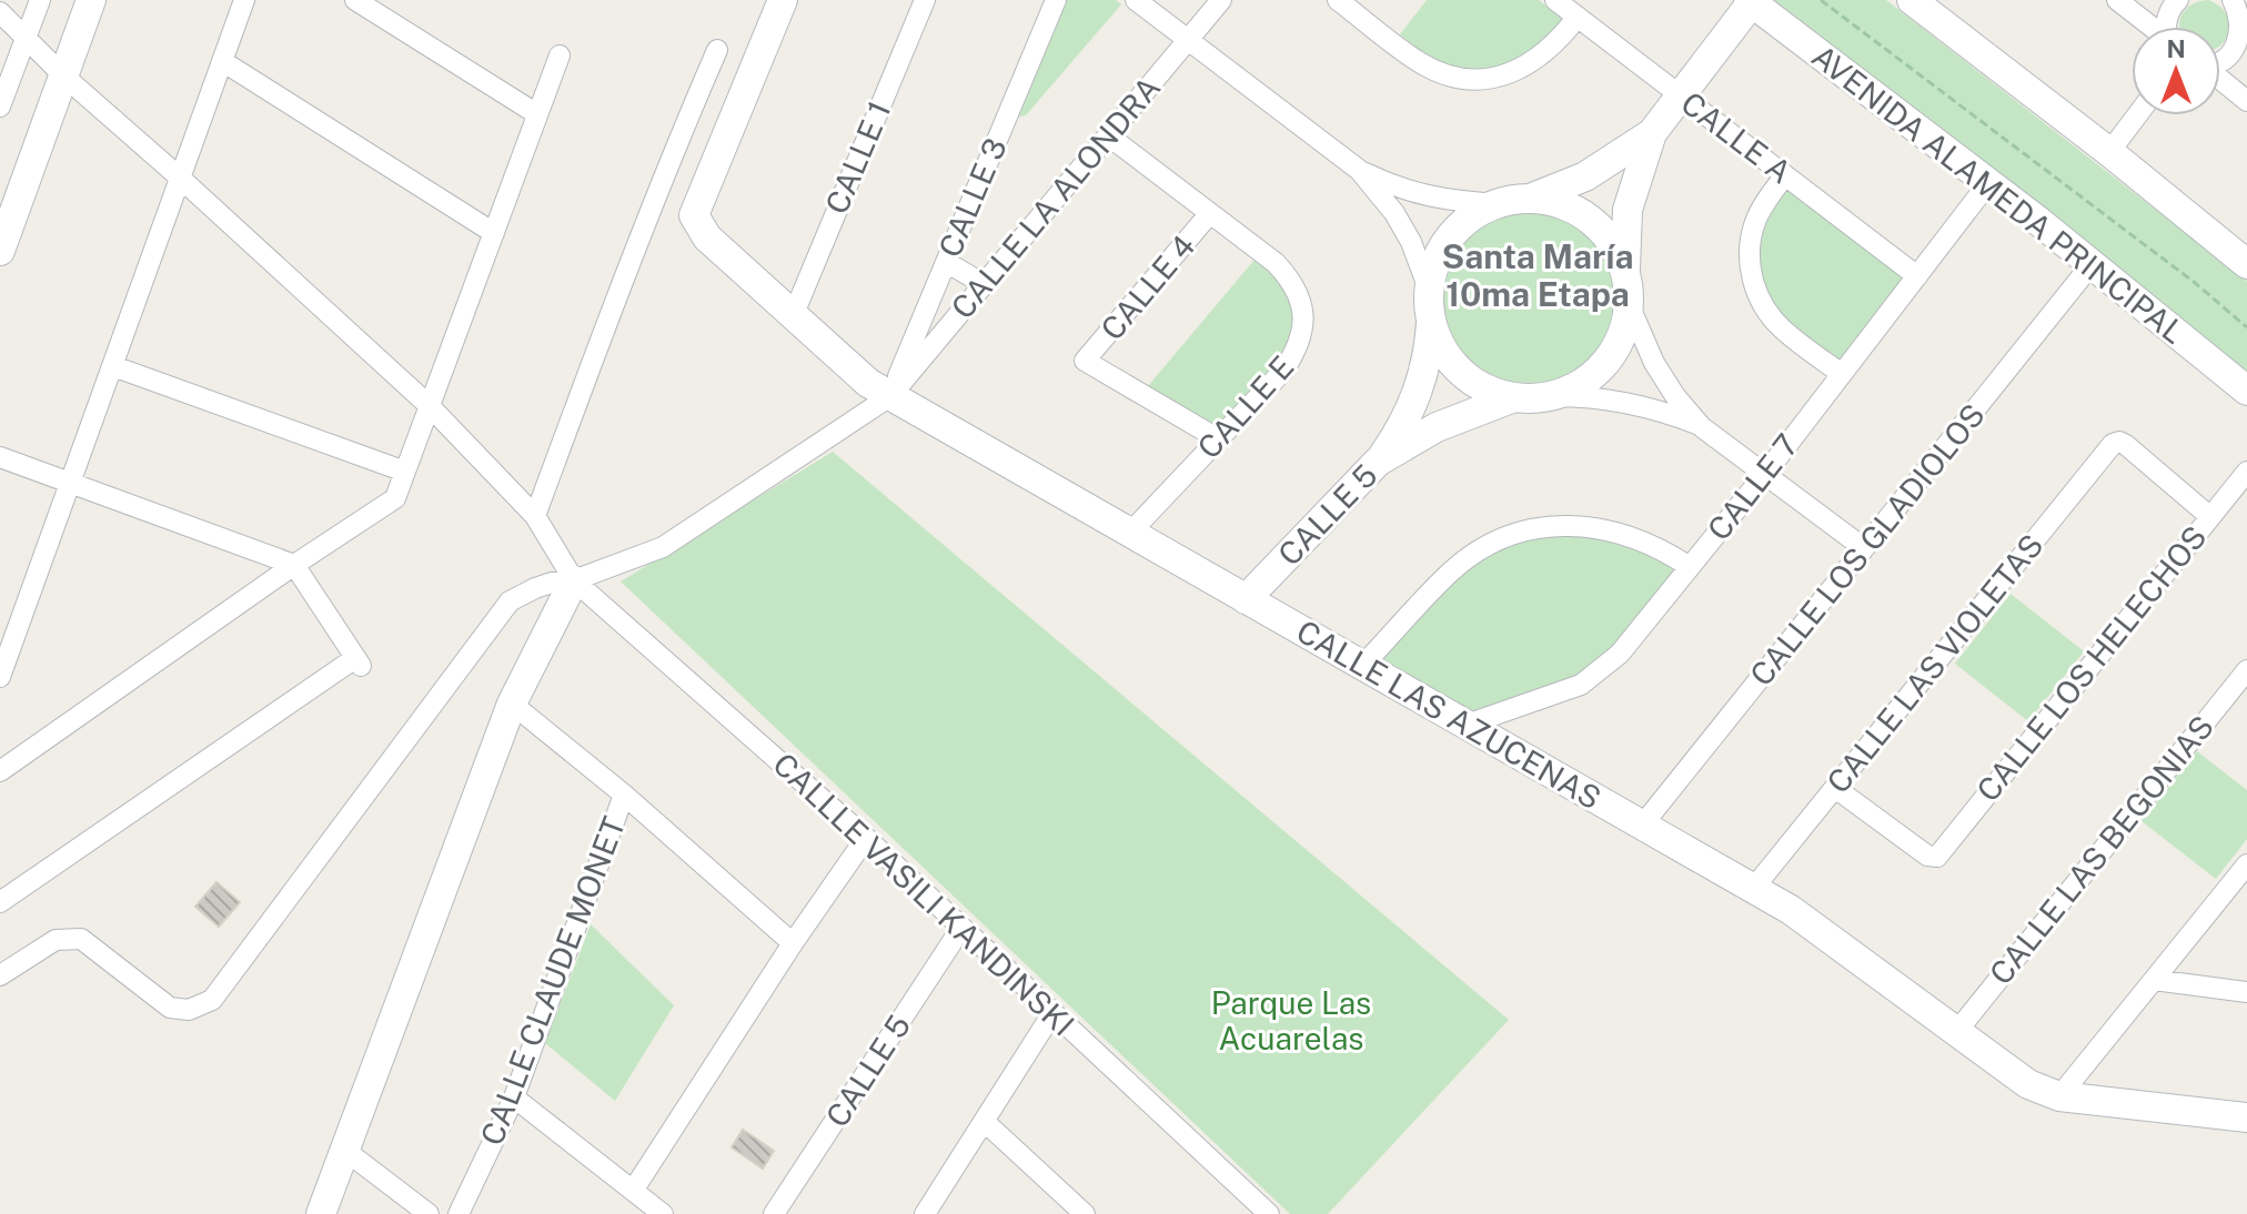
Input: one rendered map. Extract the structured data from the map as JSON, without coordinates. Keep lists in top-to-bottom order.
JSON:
{
  "streets": {
    "street": [
      "CALLE A",
      "CALLE 1",
      "AVENIDA ALAMEDA PRINCIPAL",
      "CALLE 3",
      "CALLE LA ALONDRA",
      "CALLE 4",
      "CALLE E",
      "CALLE 7",
      "CALLE 5",
      "CALLE LOS GLADIOLOS",
      "CALLE LAS VIOLETAS",
      "CALLE LOS HELECHOS",
      "CALLE LAS AZUCENAS",
      "CALLE LAS BEGONIAS",
      "CALLLE VASILI KANDINSKI",
      "CALLE CLAUDE MONET"
    ]
  },
  "crossings": [
    ["CALLE A", "CALLE 7"],
    ["CALLE 1", "CALLE LAS AZUCENAS"],
    ["AVENIDA ALAMEDA PRINCIPAL", "CALLE 7"],
    ["AVENIDA ALAMEDA PRINCIPAL", "CALLE LOS GLADIOLOS"],
    ["CALLE 3", "CALLE LA ALONDRA"],
    ["CALLE 3", "CALLE LAS AZUCENAS"],
    ["CALLE LA ALONDRA", "CALLE E"],
    ["CALLE LA ALONDRA", "CALLE LAS AZUCENAS"],
    ["CALLE LA ALONDRA", "CALLLE VASILI KANDINSKI"],
    ["CALLE 4", "CALLE E"],
    ["CALLE E", "CALLE LAS AZUCENAS"],
    ["CALLE 7", "CALLE LAS AZUCENAS"],
    ["CALLE 5", "CALLE LAS AZUCENAS"],
    ["CALLE 5", "CALLLE VASILI KANDINSKI"],
    ["CALLE LOS GLADIOLOS", "CALLE LAS AZUCENAS"],
    ["CALLE LAS VIOLETAS", "CALLE LOS HELECHOS"],
    ["CALLE LAS VIOLETAS", "CALLE LAS AZUCENAS"],
    ["CALLE LAS AZUCENAS", "CALLE LAS BEGONIAS"]
  ],
  "districts": ["Santa María 10ma Etapa"],
  "parks": ["Parque Las Acuarelas"],
  "north": "top"
}
